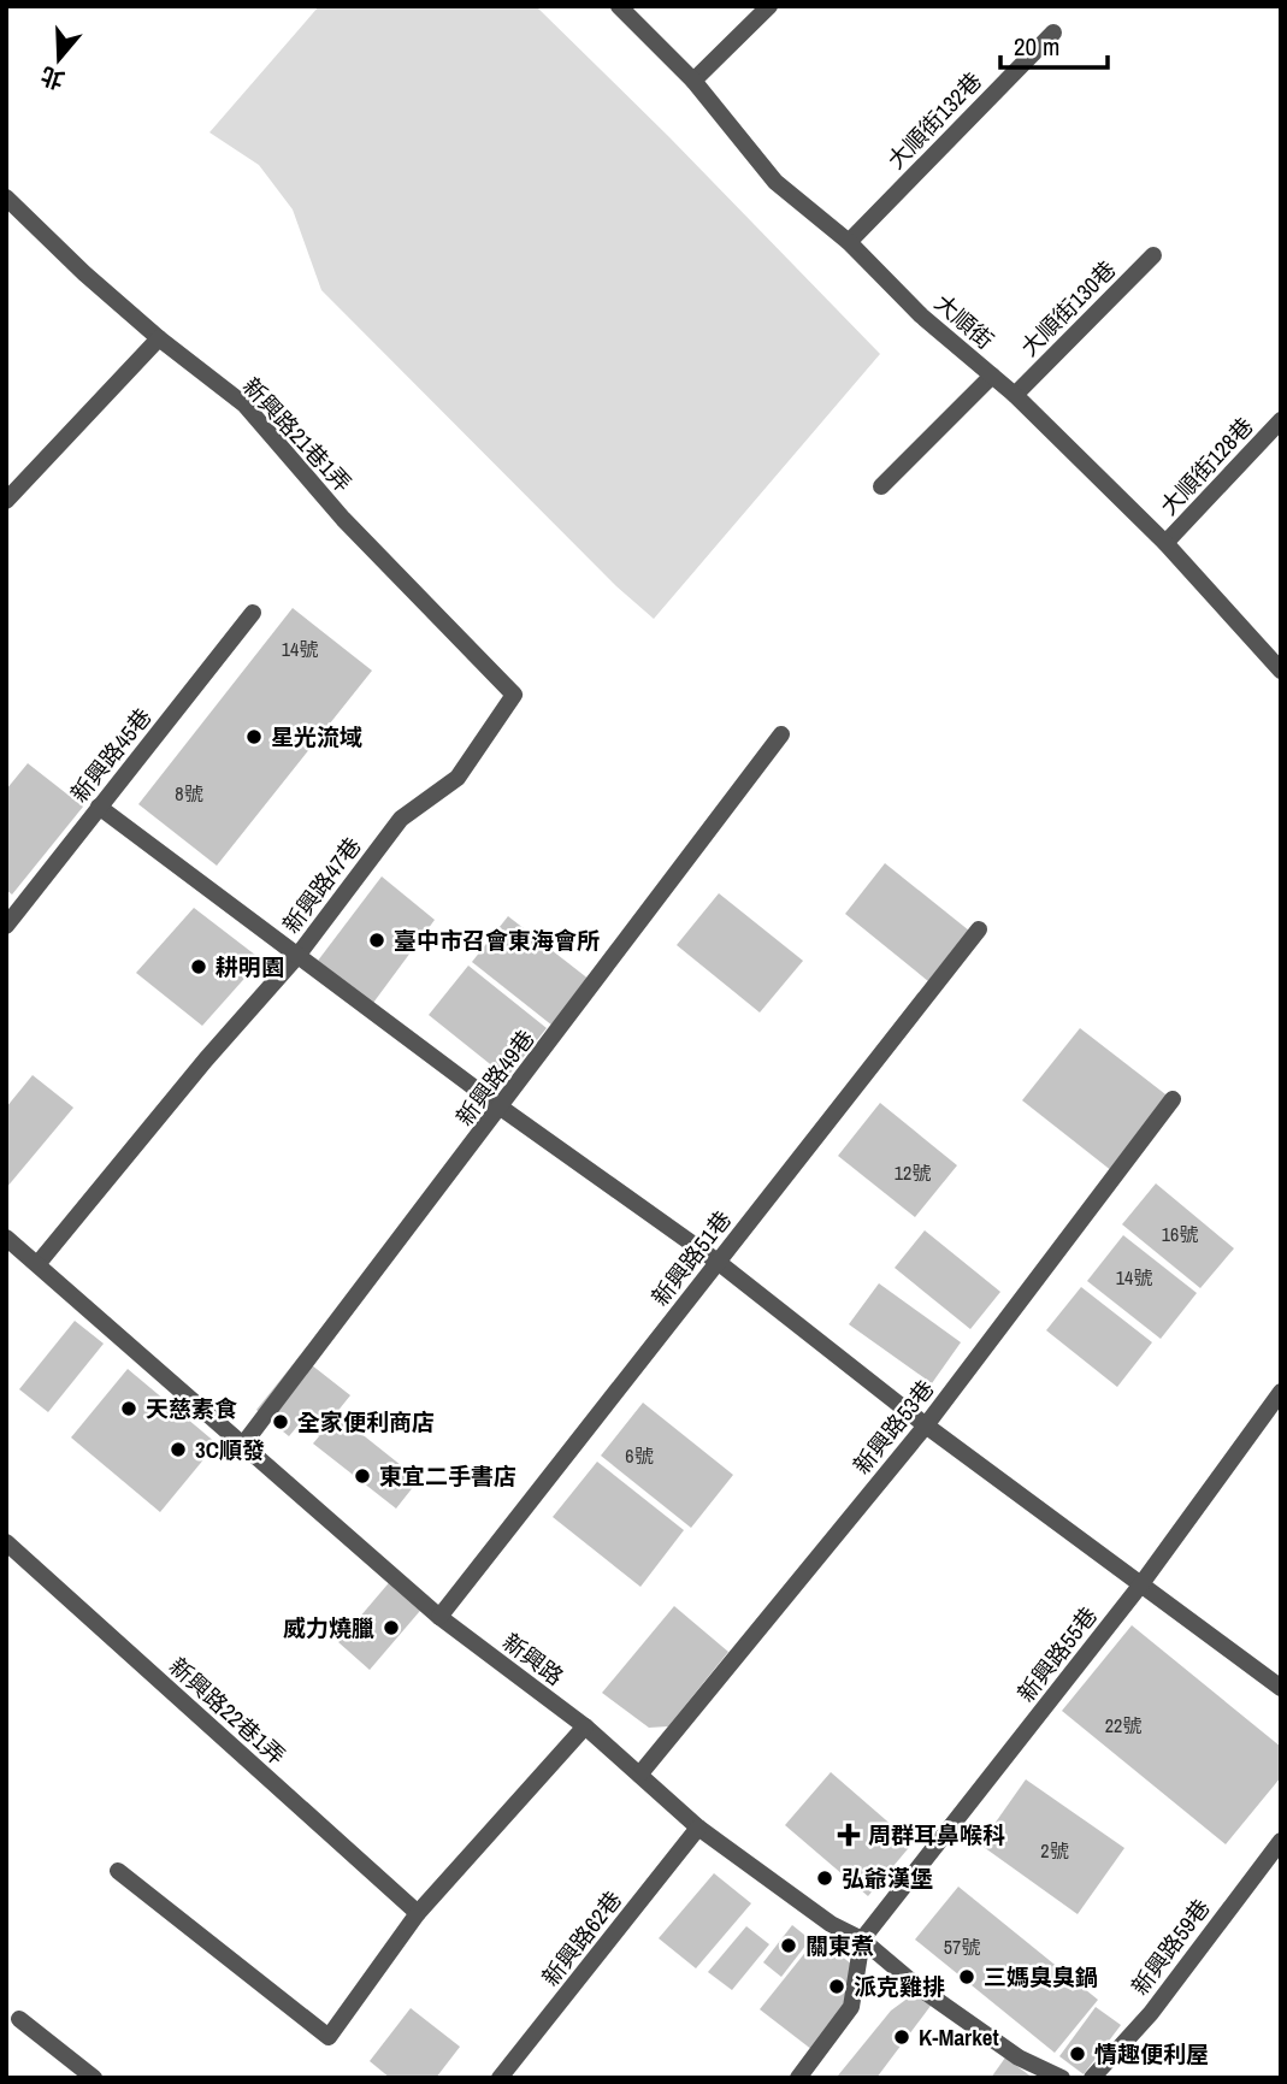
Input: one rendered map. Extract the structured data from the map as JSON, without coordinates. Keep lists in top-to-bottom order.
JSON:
{
  "streets": {
    "street": [
      "大順街132巷",
      "大順街130巷",
      "大順街",
      "新興路21巷1弄",
      "大順街128巷",
      "新興路45巷",
      "新興路47巷",
      "新興路49巷",
      "新興路51巷",
      "新興路53巷",
      "新興路55巷",
      "新興路",
      "新興路22巷1弄",
      "新興路62巷",
      "新興路59巷"
    ]
  },
  "crossings": [
    ["大順街132巷", "大順街"],
    ["大順街130巷", "大順街"],
    ["大順街", "大順街128巷"],
    ["新興路21巷1弄", "新興路47巷"],
    ["新興路47巷", "新興路"],
    ["新興路49巷", "新興路"],
    ["新興路51巷", "新興路"],
    ["新興路53巷", "新興路"],
    ["新興路55巷", "新興路"],
    ["新興路", "新興路62巷"]
  ],
  "places": {
    "other": [
      "星光流域",
      "臺中市召會東海會所",
      "耕明園",
      "天慈素食",
      "全家便利商店",
      "3C順發",
      "東宜二手書店",
      "威力燒臘",
      "弘爺漢堡",
      "關東煮",
      "三媽臭臭鍋",
      "派克雞排",
      "K-Market",
      "情趣便利屋"
    ],
    "health": ["周群耳鼻喉科"]
  },
  "house_numbers": [
    "14號",
    "8號",
    "12號",
    "16號",
    "14號",
    "6號",
    "22號",
    "2號",
    "57號"
  ],
  "scale_bar": "20 m",
  "north": "bottom"
}
